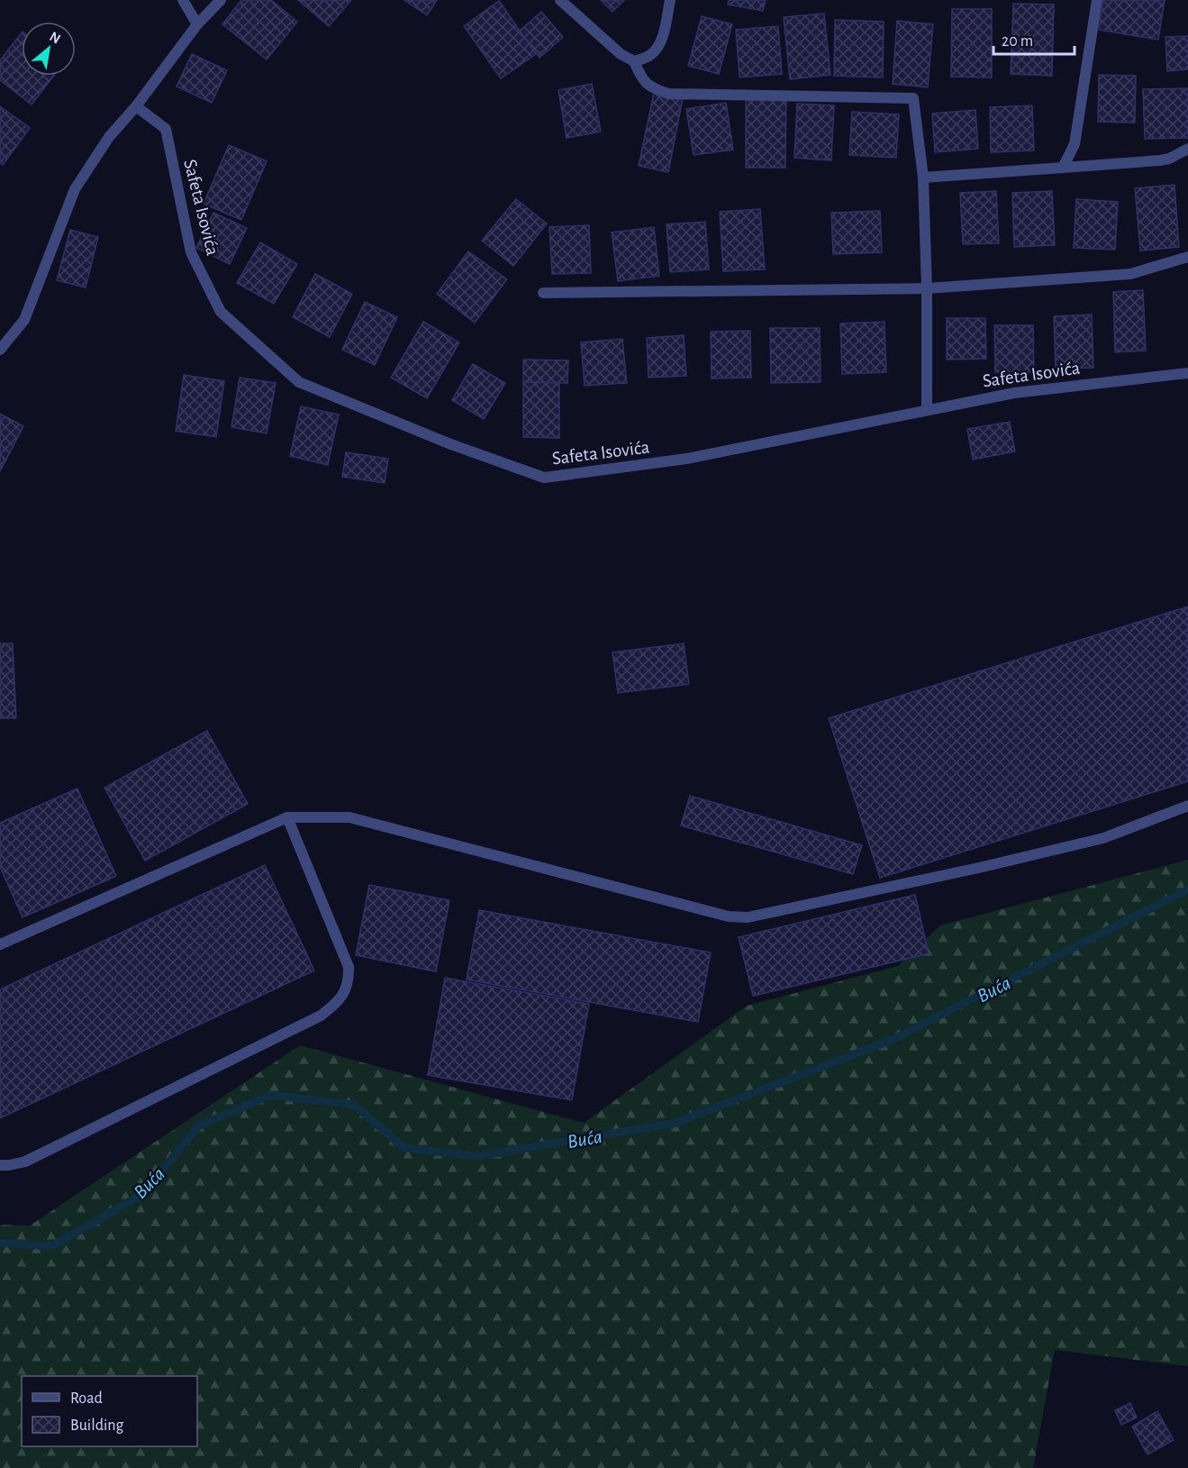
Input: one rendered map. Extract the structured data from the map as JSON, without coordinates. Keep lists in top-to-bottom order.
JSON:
{
  "streets": {
    "street": ["Safeta Isovića"]
  },
  "water": ["Buća"],
  "legend": ["Road", "Building"],
  "scale_bar": "20 m",
  "north": "top right"
}
